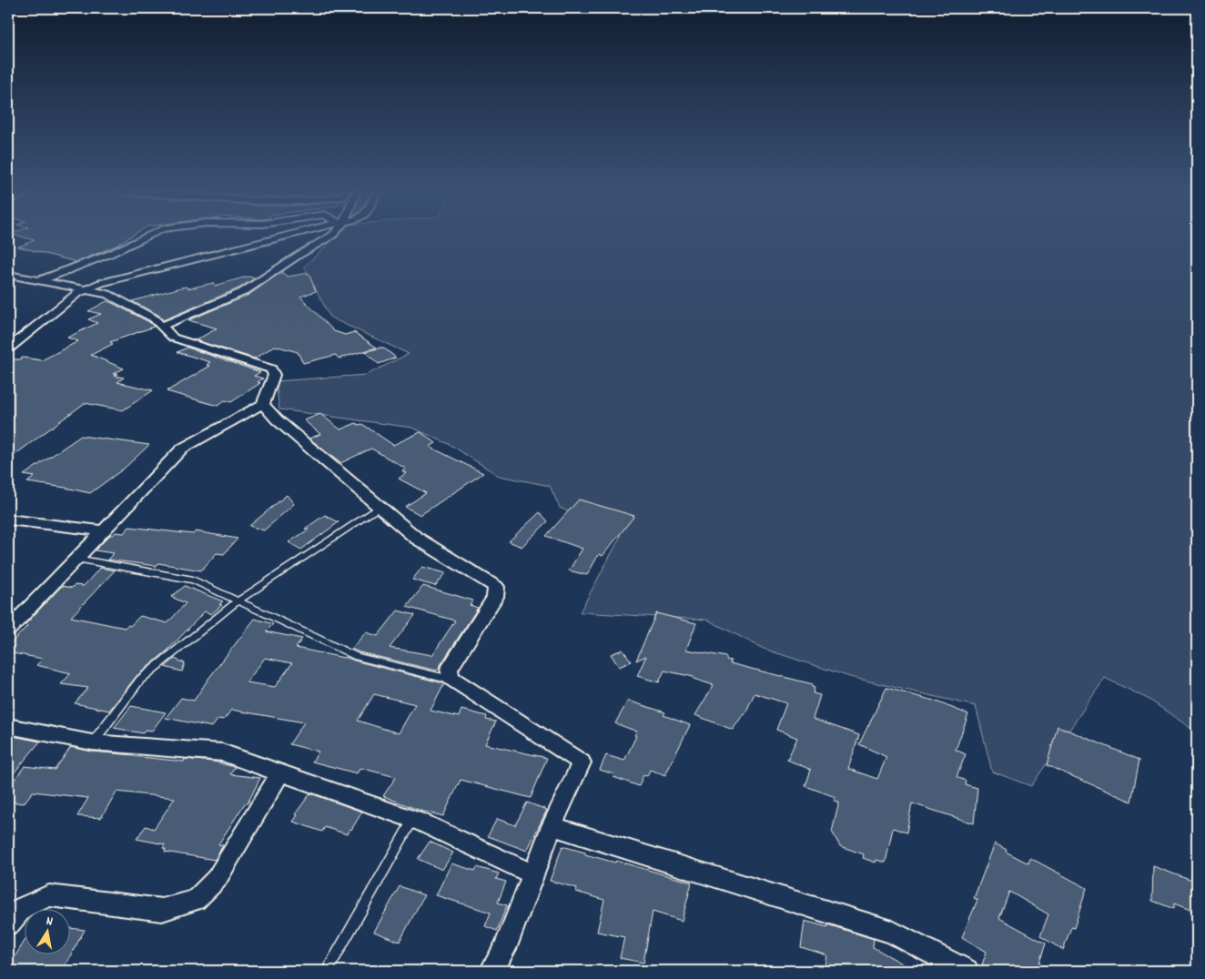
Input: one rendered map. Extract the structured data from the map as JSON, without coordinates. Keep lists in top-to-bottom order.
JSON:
{
  "north": "top"
}
